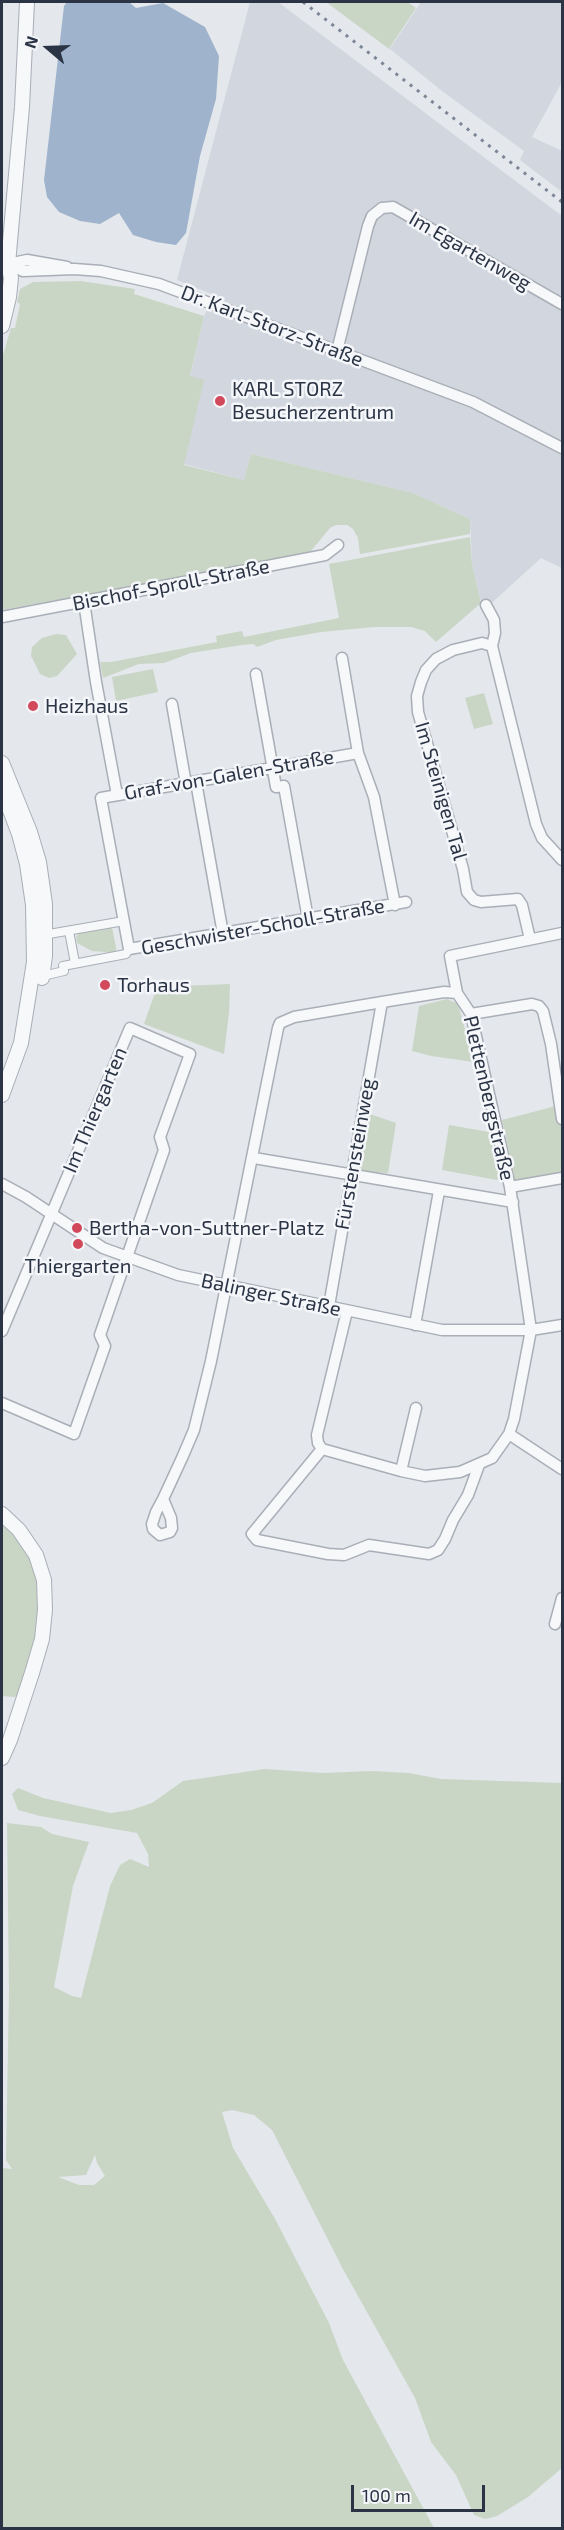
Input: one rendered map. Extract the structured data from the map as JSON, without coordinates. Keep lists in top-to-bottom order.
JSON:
{
  "streets": {
    "street": [
      "Im Egartenweg",
      "Dr. Karl-Storz-Straße",
      "Bischof-Sproll-Straße",
      "Graf-von-Galen-Straße",
      "Im Steinigen Tal",
      "Geschwister-Scholl-Straße",
      "Plettenbergstraße",
      "Im Thiergarten",
      "Fürstensteinweg",
      "Balinger Straße"
    ]
  },
  "crossings": [
    ["Im Egartenweg", "Dr. Karl-Storz-Straße"],
    ["Graf-von-Galen-Straße", "Geschwister-Scholl-Straße"],
    ["Plettenbergstraße", "Fürstensteinweg"],
    ["Plettenbergstraße", "Balinger Straße"],
    ["Im Thiergarten", "Balinger Straße"],
    ["Fürstensteinweg", "Balinger Straße"]
  ],
  "places": [
    "KARL STORZ Besucherzentrum",
    "Heizhaus",
    "Torhaus",
    "Bertha-von-Suttner-Platz",
    "Thiergarten"
  ],
  "scale_bar": "100 m",
  "north": "left"
}
